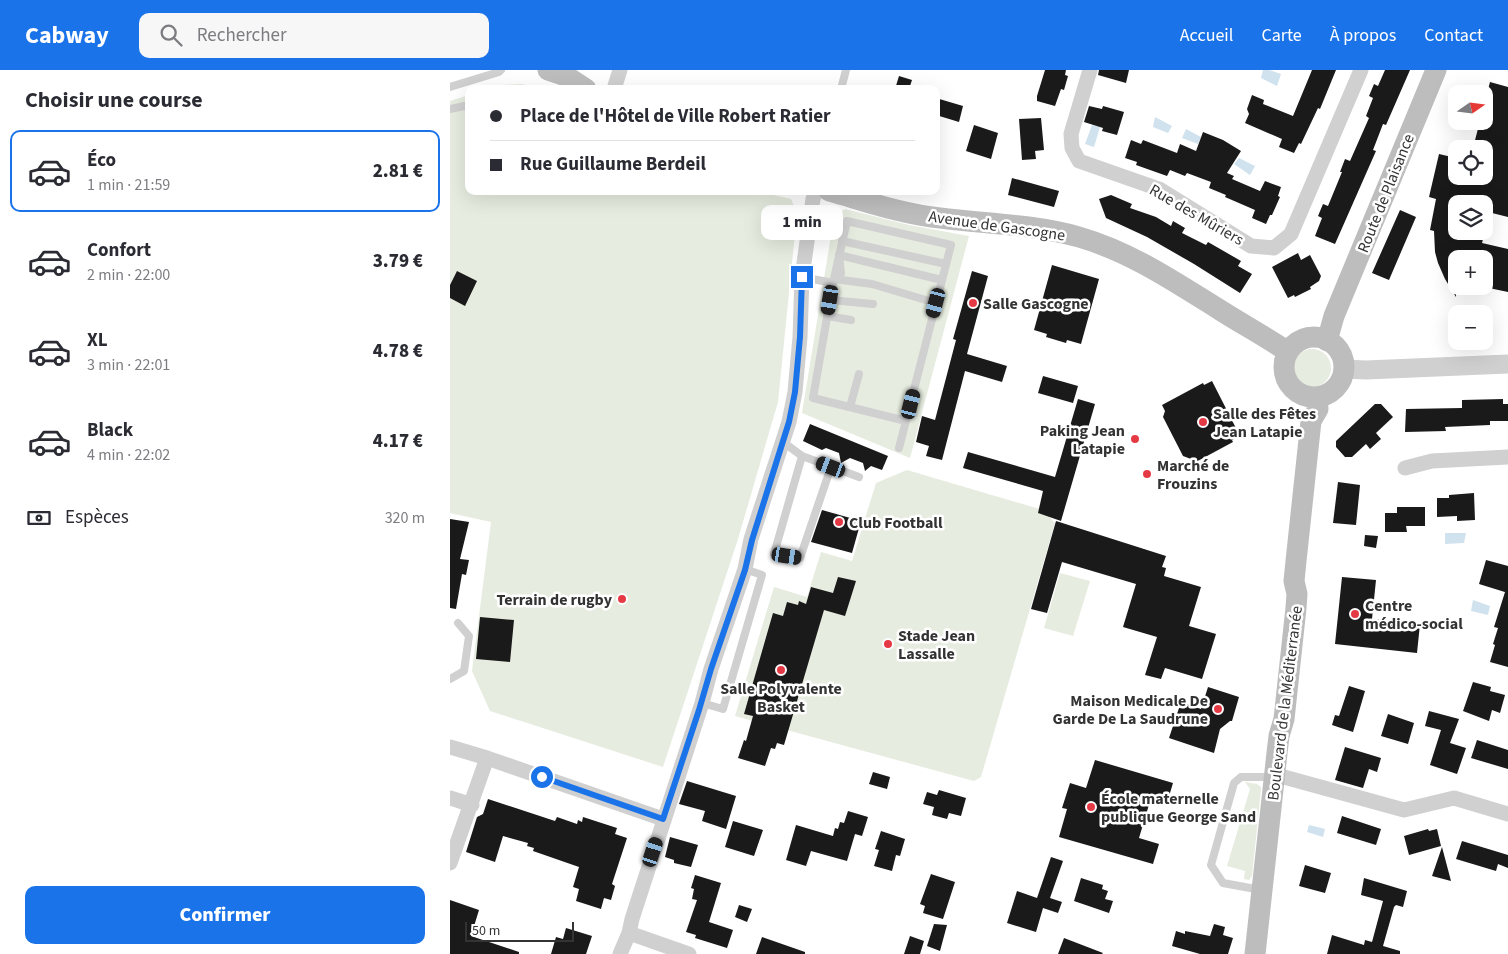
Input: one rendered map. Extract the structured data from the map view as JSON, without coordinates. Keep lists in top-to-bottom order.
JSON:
{
  "streets": {
    "main road": ["Route de Plaisance", "Avenue de Gascogne", "Boulevard de la Méditerranée"],
    "street": ["Rue des Mûriers"]
  },
  "crossings": [
    ["Route de Plaisance", "Avenue de Gascogne"],
    ["Route de Plaisance", "Boulevard de la Méditerranée"],
    ["Avenue de Gascogne", "Boulevard de la Méditerranée"]
  ],
  "places": [
    "Salle Gascogne",
    "Salle des Fêtes Jean Latapie",
    "Paking Jean Latapie",
    "Marché de Frouzins",
    "Club Football",
    "Terrain de rugby",
    "Centre médico-social",
    "Stade Jean Lassalle",
    "Salle Polyvalente Basket",
    "Maison Medicale De Garde De La Saudrune",
    "École maternelle publique George Sand"
  ],
  "scale_bar": "50 m",
  "north": "right",
  "page": {
    "header": "Cabway",
    "search": "Rechercher",
    "nav": [
      "Accueil",
      "Carte",
      "À propos",
      "Contact"
    ],
    "heading": "Choisir une course",
    "map_buttons": ["+", "−"],
    "banner": ["Place de l'Hôtel de Ville Robert Ratier", "Rue Guillaume Berdeil"],
    "list": [
      {
        "name": "Éco",
        "note": "1 min · 21:59",
        "value": "2.81 €"
      },
      {
        "name": "Confort",
        "note": "2 min · 22:00",
        "value": "3.79 €"
      },
      {
        "name": "XL",
        "note": "3 min · 22:01",
        "value": "4.78 €"
      },
      {
        "name": "Black",
        "note": "4 min · 22:02",
        "value": "4.17 €"
      }
    ],
    "bubble": "1 min",
    "pay": ["Espèces", "320 m"],
    "buttons": "Confirmer",
    "scale": "50 m"
  }
}
